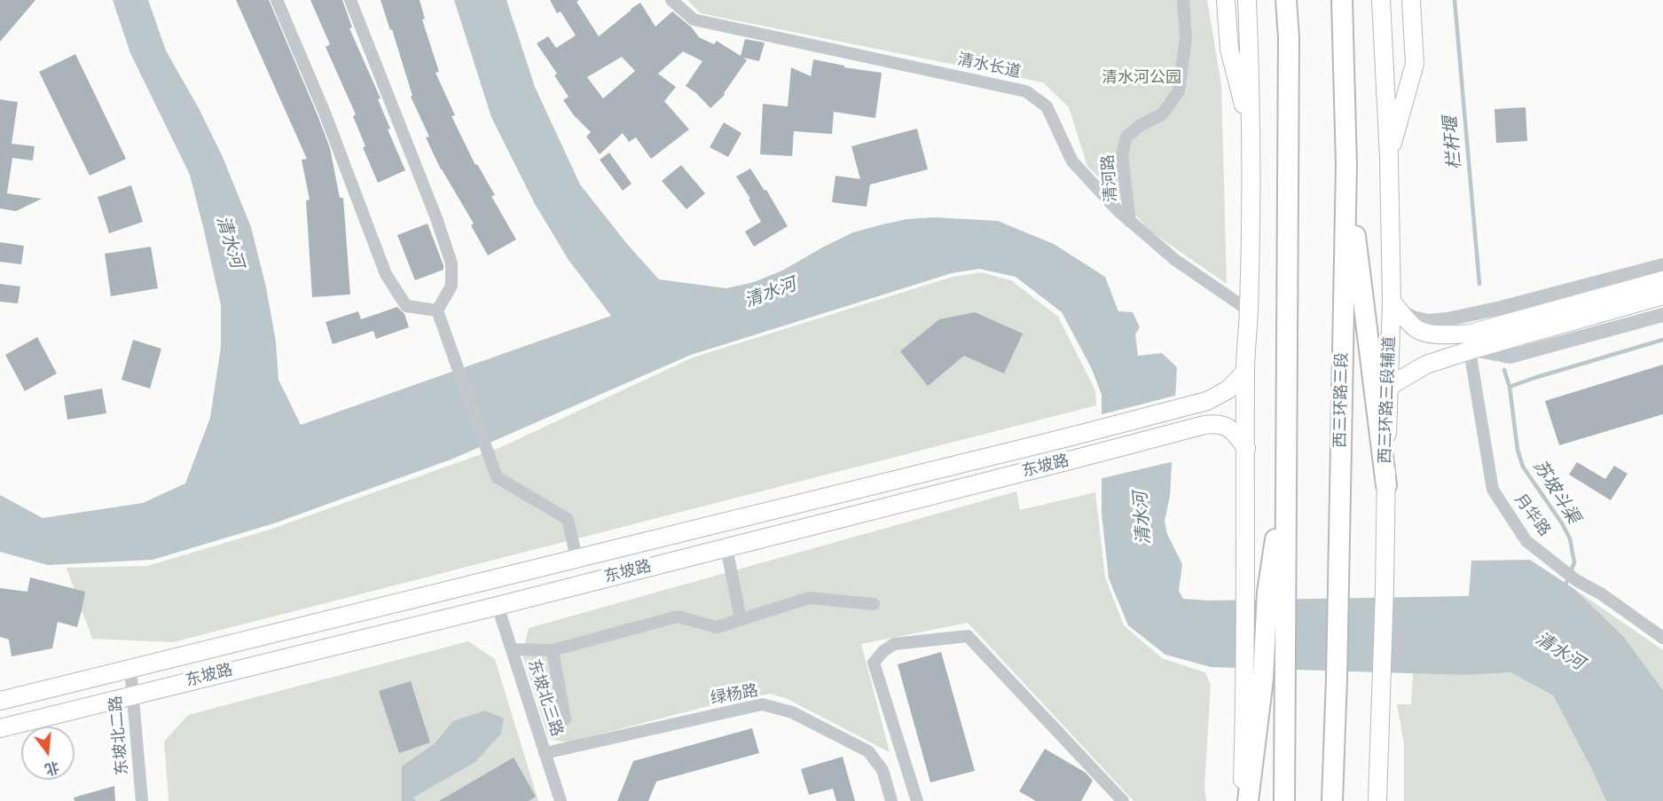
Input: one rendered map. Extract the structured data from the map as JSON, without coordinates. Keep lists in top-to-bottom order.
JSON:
{
  "streets": {
    "highway": ["西三环路三段"],
    "main road": ["西三环路三段辅道", "东坡路"],
    "street": [
      "清水长道",
      "清河路",
      "月华路",
      "绿杨路",
      "东坡北三路",
      "东坡北二路"
    ]
  },
  "crossings": [
    ["清水长道", "清河路"],
    ["东坡路", "东坡北三路"],
    ["东坡路", "东坡北二路"],
    ["绿杨路", "东坡北三路"]
  ],
  "water": ["栏杆堰", "清水河", "苏坡斗渠"],
  "parks": ["清水河公园"],
  "north": "bottom"
}
